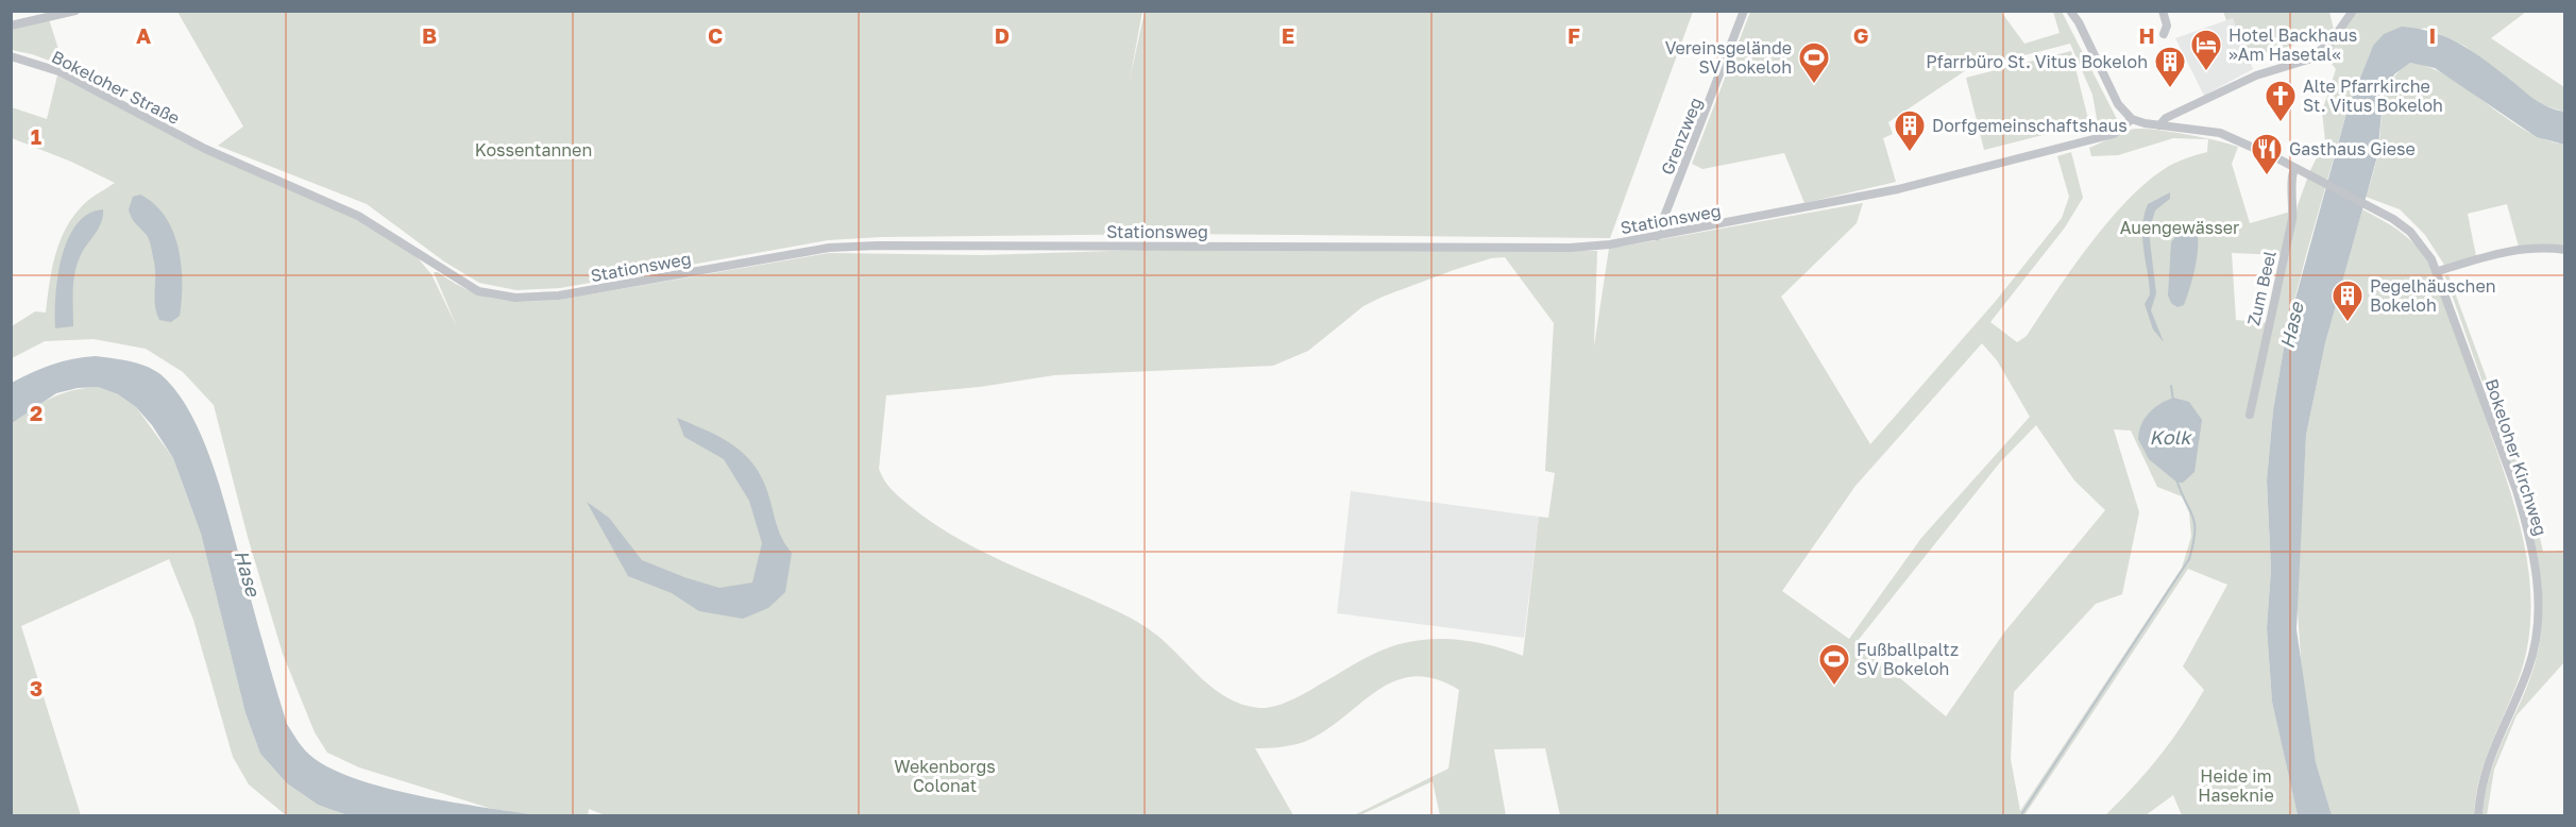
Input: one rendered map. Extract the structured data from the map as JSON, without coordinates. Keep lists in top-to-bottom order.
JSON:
{
  "streets": {
    "street": [
      "Bokeloher Straße",
      "Grenzweg",
      "Stationsweg",
      "Zum Beel",
      "Bokeloher Kirchweg"
    ]
  },
  "crossings": [
    ["Bokeloher Straße", "Stationsweg"],
    ["Grenzweg", "Stationsweg"],
    ["Stationsweg", "Bokeloher Kirchweg"],
    ["Zum Beel", "Bokeloher Kirchweg"]
  ],
  "water": ["Hase", "Kolk"],
  "parks": [
    "Kossentannen",
    "Auengewässer",
    "Wekenborgs Colonat",
    "Heide im Haseknie"
  ],
  "places": {
    "hotel": ["Hotel Backhaus »Am Hasetal«"],
    "sports": ["Vereinsgelände SV Bokeloh", "Fußballpaltz SV Bokeloh"],
    "building": ["Pfarrbüro St. Vitus Bokeloh", "Dorfgemeinschaftshaus", "Pegelhäuschen Bokeloh"],
    "church": ["Alte Pfarrkirche St. Vitus Bokeloh"],
    "restaurant": ["Gasthaus Giese"]
  },
  "grid": {
    "columns": [
      "A",
      "B",
      "C",
      "D",
      "E",
      "F",
      "G",
      "H",
      "I"
    ],
    "rows": ["1", "2", "3"]
  }
}
